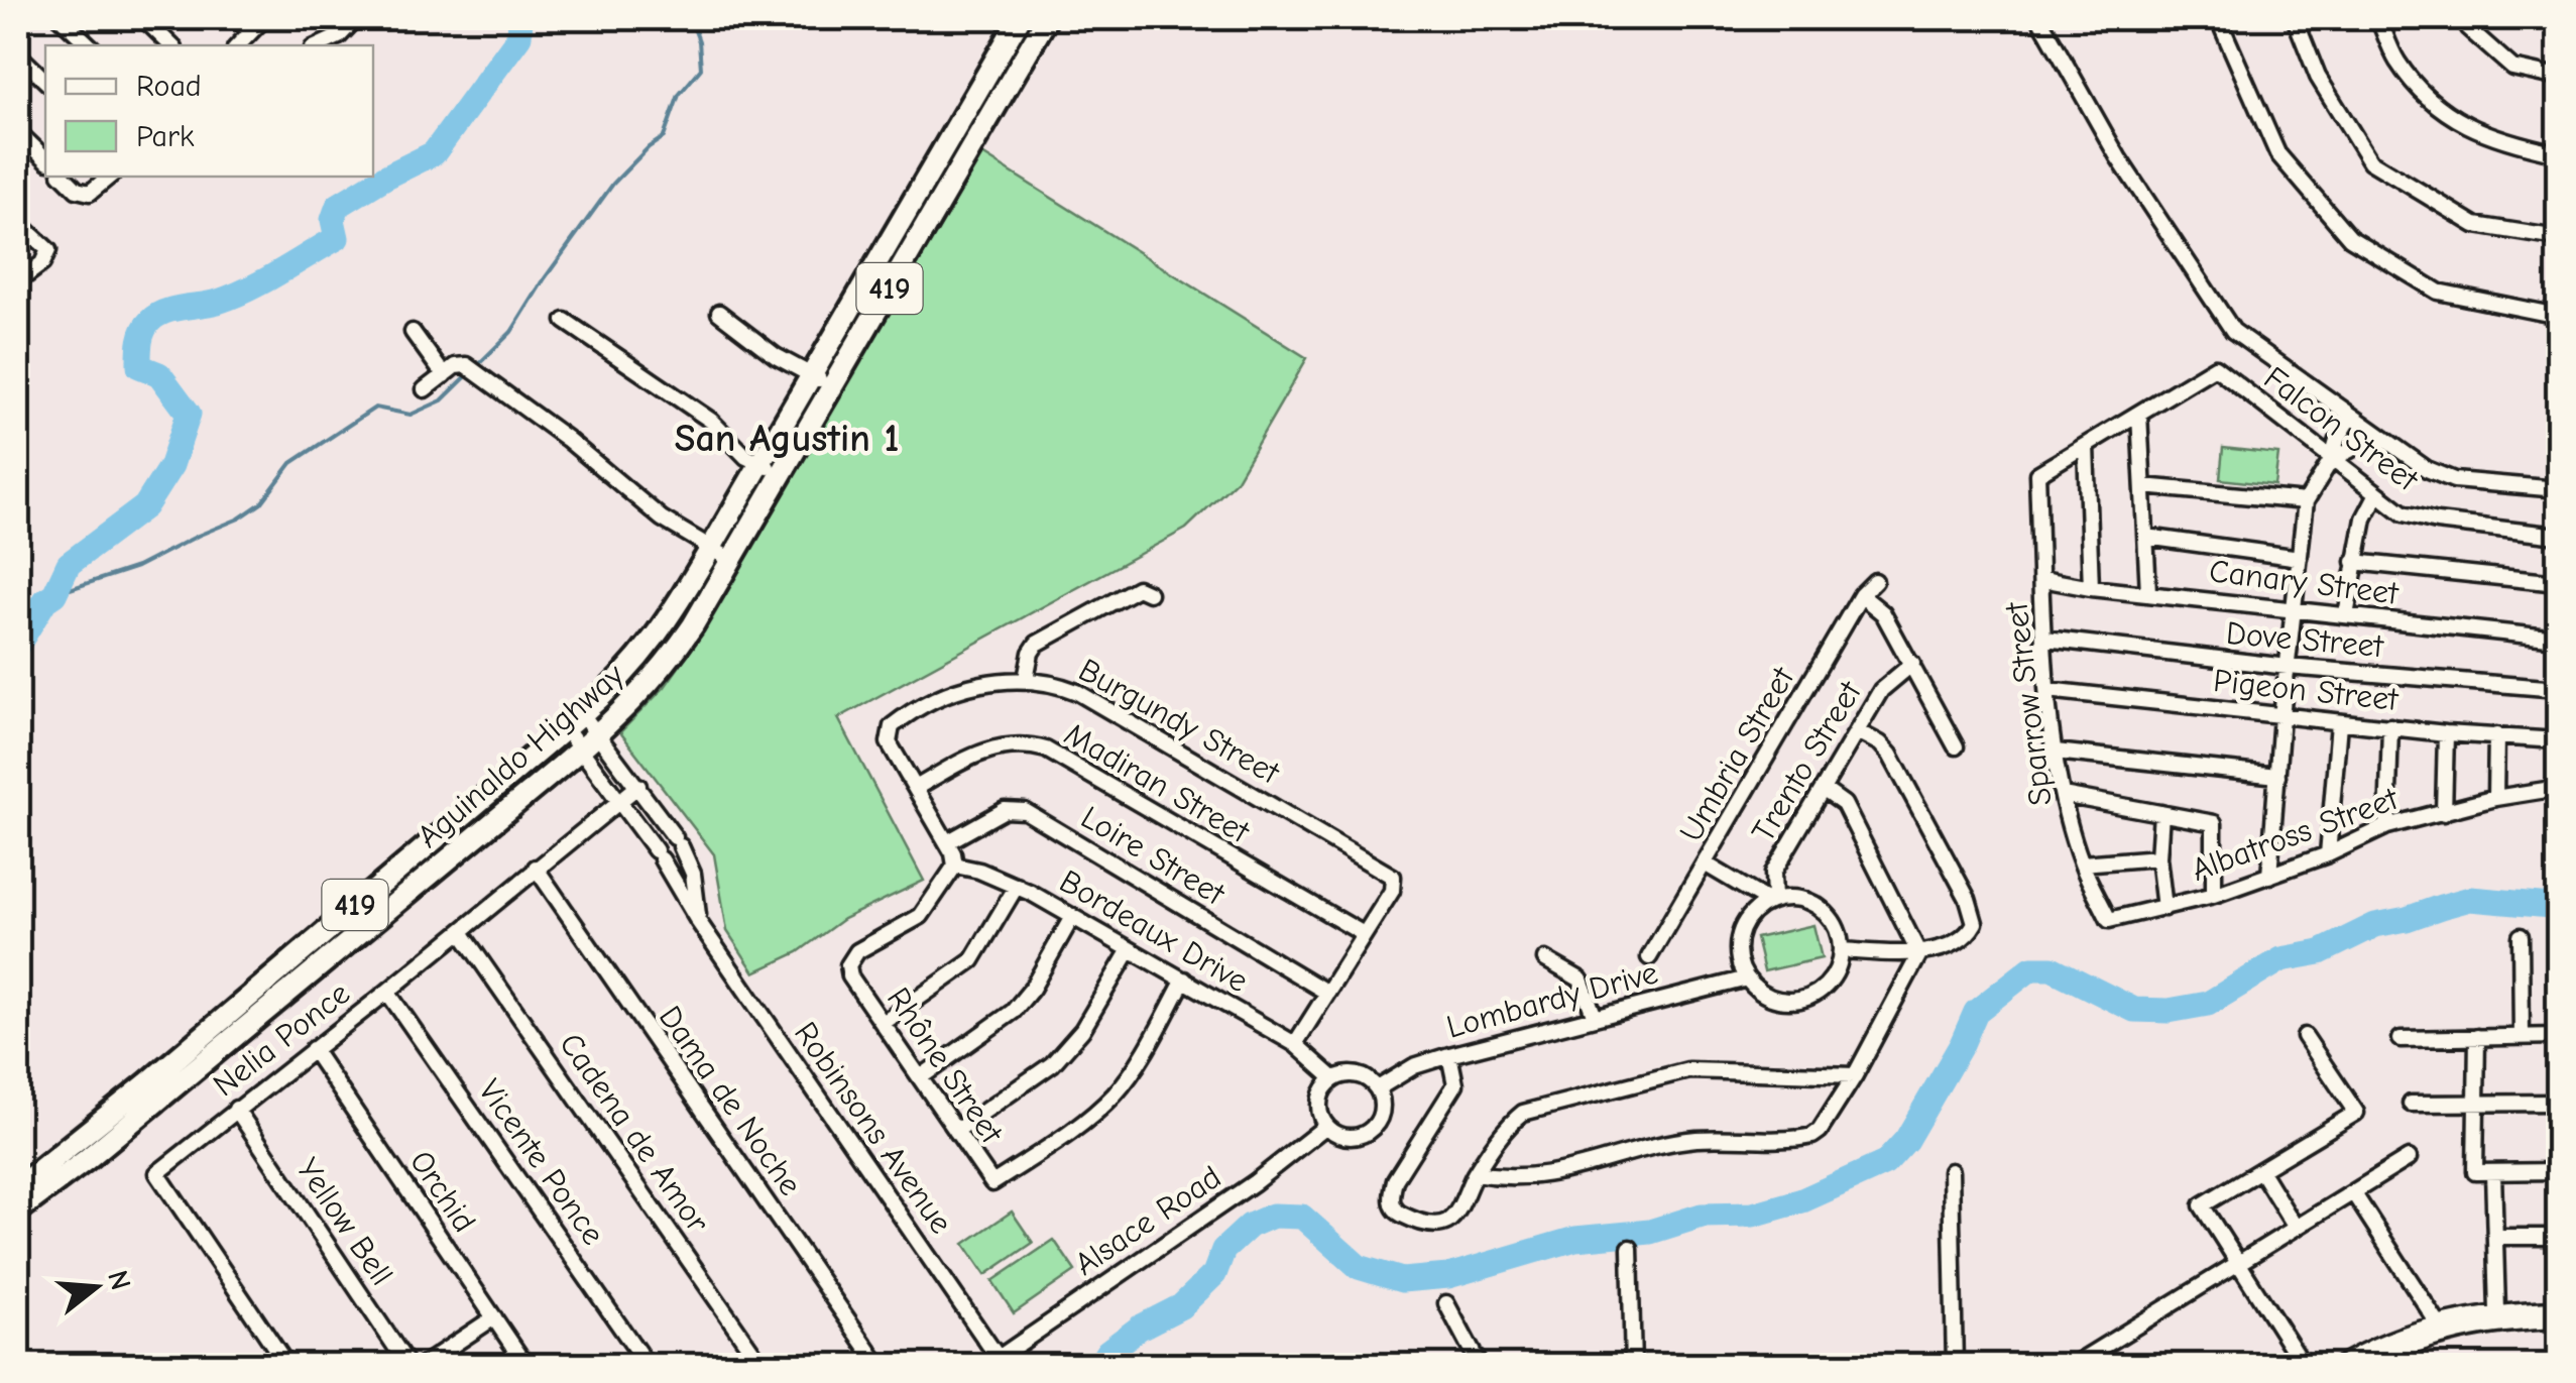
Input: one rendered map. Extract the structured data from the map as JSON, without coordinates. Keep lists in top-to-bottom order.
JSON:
{
  "streets": {
    "highway": ["419", "Aguinaldo Highway"],
    "street": [
      "Falcon Street",
      "Canary Street",
      "Dove Street",
      "Pigeon Street",
      "Sparrow Street",
      "Burgundy Street",
      "Umbria Street",
      "Trento Street",
      "Madiran Street",
      "Albatross Street",
      "Loire Street",
      "Bordeaux Drive",
      "Lombardy Drive",
      "Nelia Ponce",
      "Rhône Street",
      "Dama de Noche",
      "Robinsons Avenue",
      "Cadena de Amor",
      "Vicente Ponce",
      "Orchid",
      "Alsace Road",
      "Yellow Bell"
    ]
  },
  "crossings": [
    ["Canary Street", "Sparrow Street"],
    ["Dove Street", "Sparrow Street"],
    ["Pigeon Street", "Sparrow Street"],
    ["Sparrow Street", "Albatross Street"],
    ["Burgundy Street", "Madiran Street"],
    ["Burgundy Street", "Loire Street"],
    ["Burgundy Street", "Bordeaux Drive"],
    ["Burgundy Street", "Rhône Street"],
    ["Aguinaldo Highway", "Robinsons Avenue"],
    ["Trento Street", "Lombardy Drive"],
    ["Bordeaux Drive", "Lombardy Drive"],
    ["Bordeaux Drive", "Rhône Street"],
    ["Bordeaux Drive", "Alsace Road"],
    ["Lombardy Drive", "Alsace Road"],
    ["Nelia Ponce", "Dama de Noche"],
    ["Nelia Ponce", "Robinsons Avenue"],
    ["Nelia Ponce", "Cadena de Amor"],
    ["Nelia Ponce", "Vicente Ponce"],
    ["Nelia Ponce", "Orchid"],
    ["Nelia Ponce", "Yellow Bell"],
    ["Robinsons Avenue", "Alsace Road"]
  ],
  "districts": ["San Agustin 1"],
  "legend": ["Road", "Park"],
  "north": "right"
}
